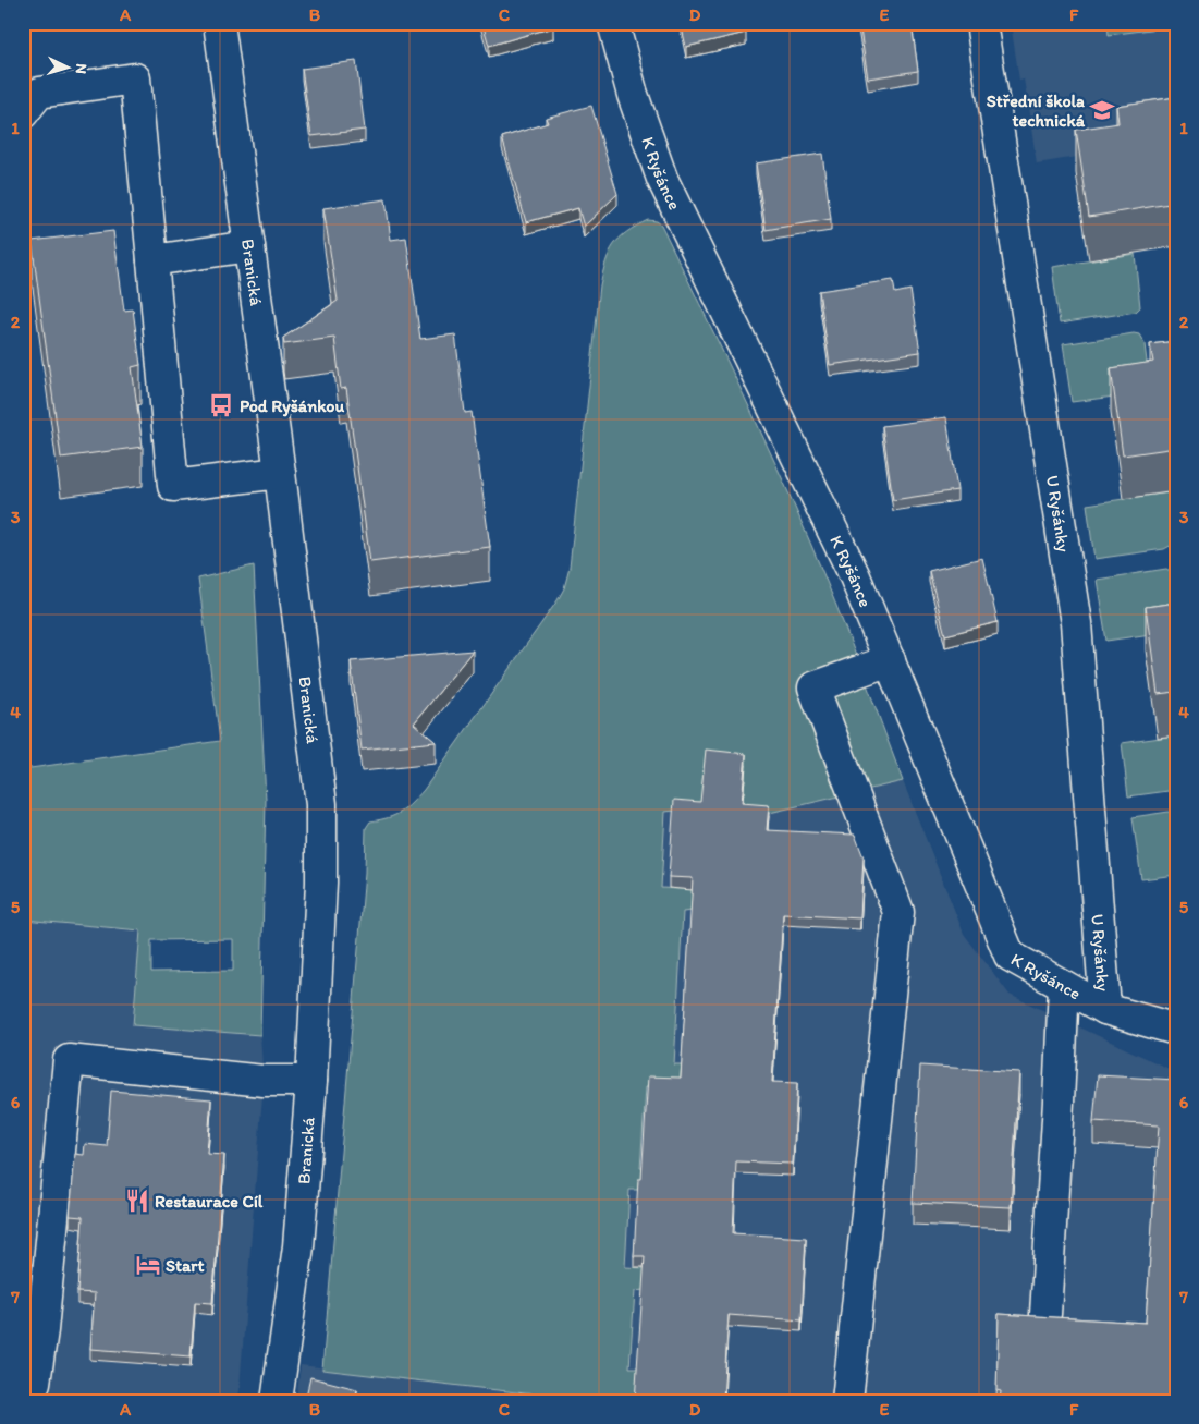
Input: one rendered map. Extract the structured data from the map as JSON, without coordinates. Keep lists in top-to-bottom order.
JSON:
{
  "streets": {
    "street": ["K Ryšánce", "Branická", "U Ryšánky"]
  },
  "crossings": [
    ["K Ryšánce", "U Ryšánky"]
  ],
  "places": {
    "school or university": ["Střední škola technická"],
    "bus stop": ["Pod Ryšánkou"],
    "restaurant": ["Restaurace Cíl"],
    "hotel": ["Start"]
  },
  "north": "right",
  "grid": {
    "columns": [
      "A",
      "B",
      "C",
      "D",
      "E",
      "F"
    ],
    "rows": [
      "1",
      "2",
      "3",
      "4",
      "5",
      "6",
      "7"
    ]
  }
}
